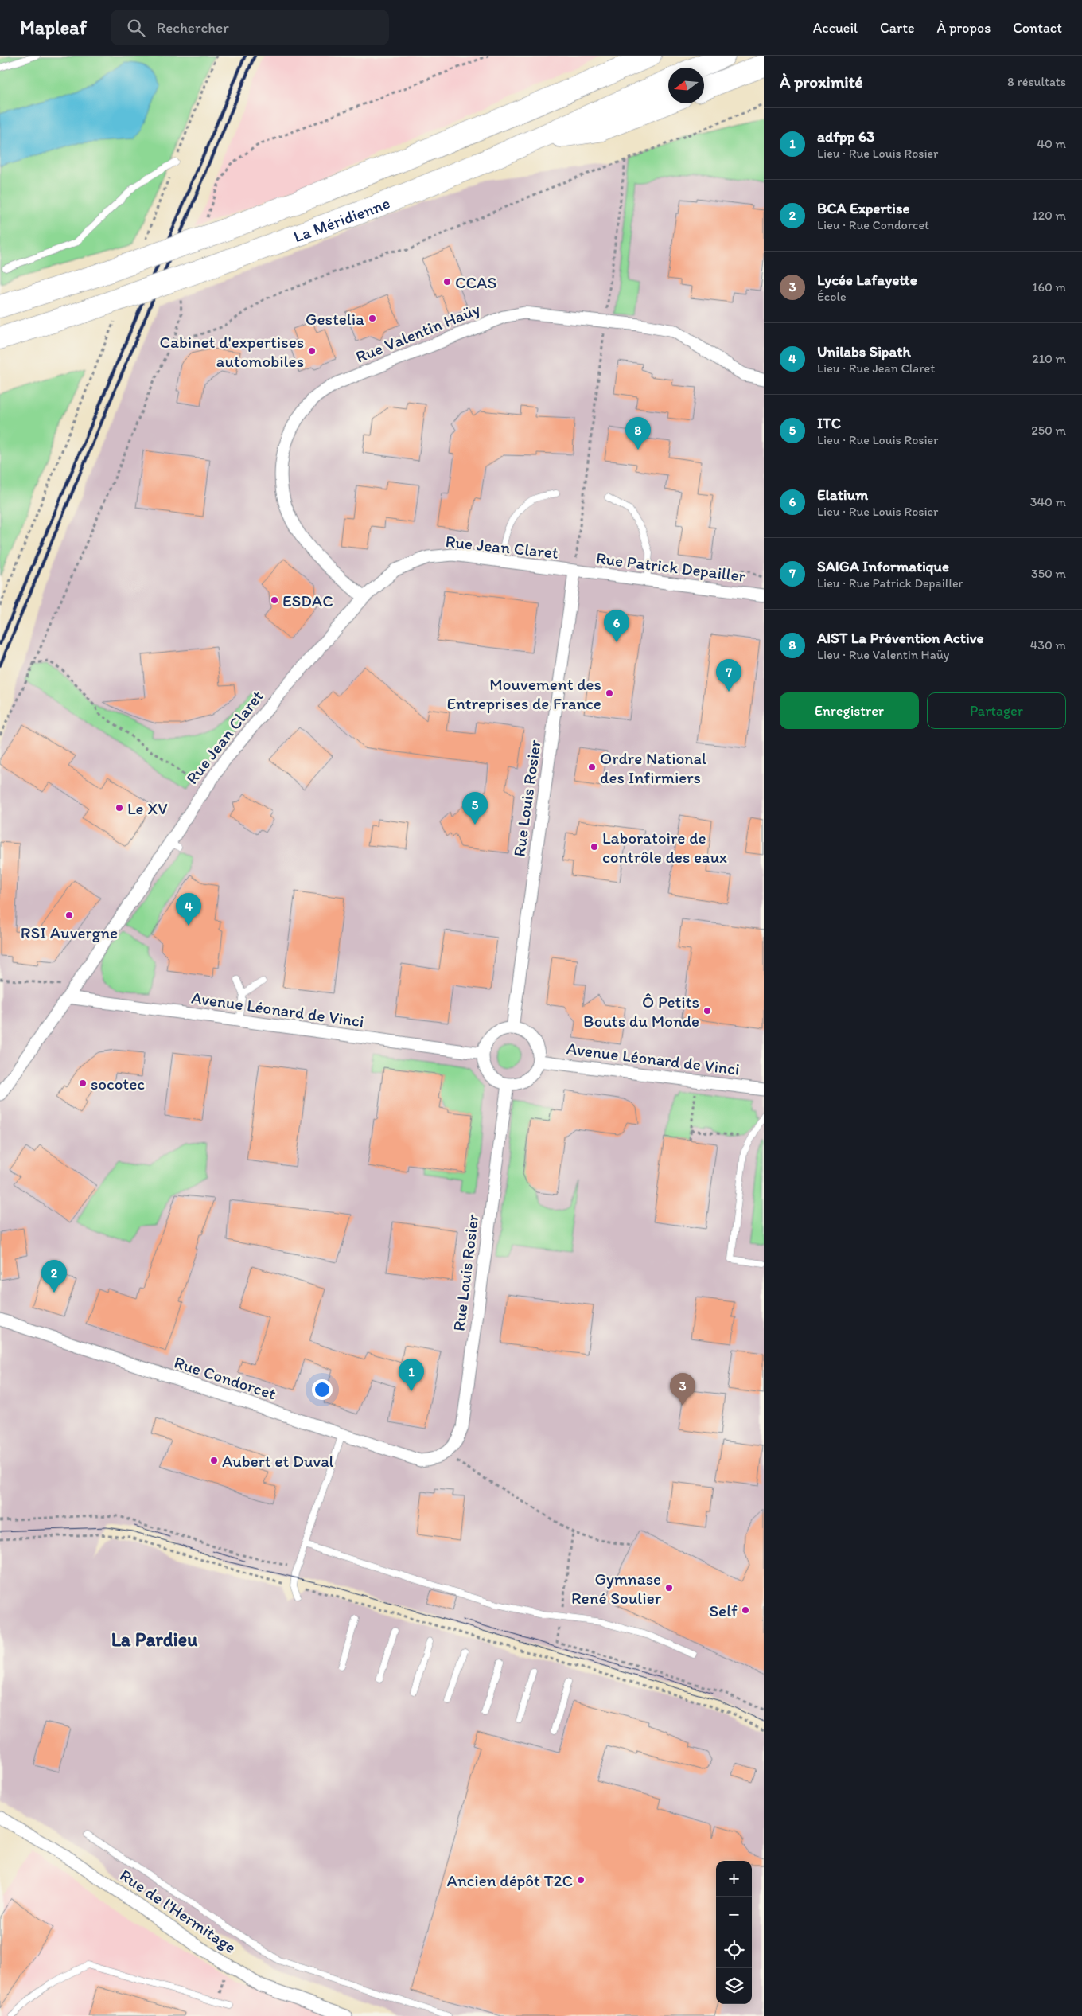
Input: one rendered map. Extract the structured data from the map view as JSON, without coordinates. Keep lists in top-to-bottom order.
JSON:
{
  "streets": {
    "highway": ["La Méridienne"],
    "street": [
      "Rue Valentin Haüy",
      "Rue Jean Claret",
      "Rue Patrick Depailler",
      "Rue Louis Rosier",
      "Avenue Léonard de Vinci",
      "Rue Condorcet",
      "Rue de l'Hermitage"
    ]
  },
  "crossings": [
    ["Rue Valentin Haüy", "Rue Jean Claret"],
    ["Rue Jean Claret", "Rue Patrick Depailler"],
    ["Rue Jean Claret", "Rue Louis Rosier"],
    ["Rue Jean Claret", "Avenue Léonard de Vinci"],
    ["Rue Patrick Depailler", "Rue Louis Rosier"],
    ["Rue Louis Rosier", "Avenue Léonard de Vinci"],
    ["Rue Louis Rosier", "Rue Condorcet"]
  ],
  "districts": ["La Pardieu"],
  "places": [
    "CCAS",
    "Gestelia",
    "Cabinet d'expertises automobiles",
    "ESDAC",
    "Mouvement des Entreprises de France",
    "Ordre National des Infirmiers",
    "Le XV",
    "Laboratoire de contrôle des eaux",
    "RSI Auvergne",
    "Ô Petits Bouts du Monde",
    "socotec",
    "Aubert et Duval",
    "Gymnase René Soulier",
    "Self",
    "Ancien dépôt T2C"
  ],
  "north": "left",
  "page": {
    "header": "Mapleaf",
    "search": "Rechercher",
    "nav": [
      "Accueil",
      "Carte",
      "À propos",
      "Contact"
    ],
    "heading": ["À proximité", "8 résultats"],
    "list": [
      {
        "mark": "1",
        "name": "adfpp 63",
        "note": "Lieu · Rue Louis Rosier",
        "value": "40 m"
      },
      {
        "mark": "2",
        "name": "BCA Expertise",
        "note": "Lieu · Rue Condorcet",
        "value": "120 m"
      },
      {
        "mark": "3",
        "name": "Lycée Lafayette",
        "note": "École",
        "value": "160 m"
      },
      {
        "mark": "4",
        "name": "Unilabs Sipath",
        "note": "Lieu · Rue Jean Claret",
        "value": "210 m"
      },
      {
        "mark": "5",
        "name": "ITC",
        "note": "Lieu · Rue Louis Rosier",
        "value": "250 m"
      },
      {
        "mark": "6",
        "name": "Elatium",
        "note": "Lieu · Rue Louis Rosier",
        "value": "340 m"
      },
      {
        "mark": "7",
        "name": "SAIGA Informatique",
        "note": "Lieu · Rue Patrick Depailler",
        "value": "350 m"
      },
      {
        "mark": "8",
        "name": "AIST La Prévention Active",
        "note": "Lieu · Rue Valentin Haüy",
        "value": "430 m"
      }
    ],
    "pins": [
      "8",
      "6",
      "7",
      "5",
      "4",
      "2",
      "1",
      "3"
    ],
    "buttons": ["Enregistrer", "Partager"],
    "map_buttons": ["+", "−"]
  }
}
